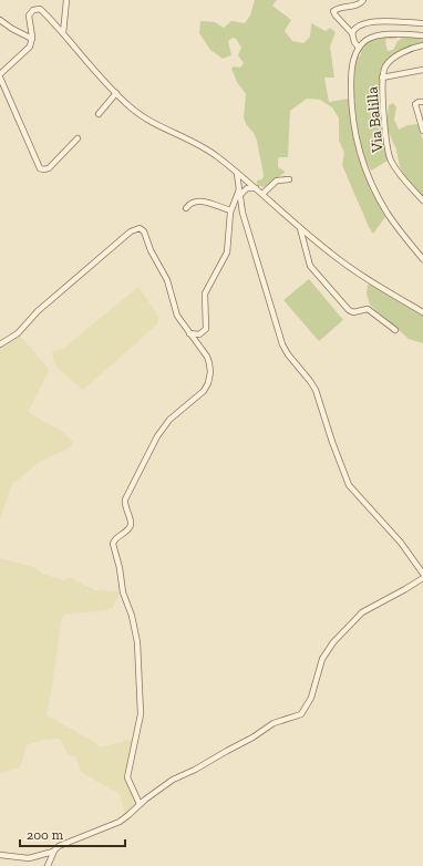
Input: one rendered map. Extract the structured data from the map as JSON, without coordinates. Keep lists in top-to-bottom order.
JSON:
{
  "streets": {
    "street": ["Via Balilla"]
  },
  "scale_bar": "200 m"
}
